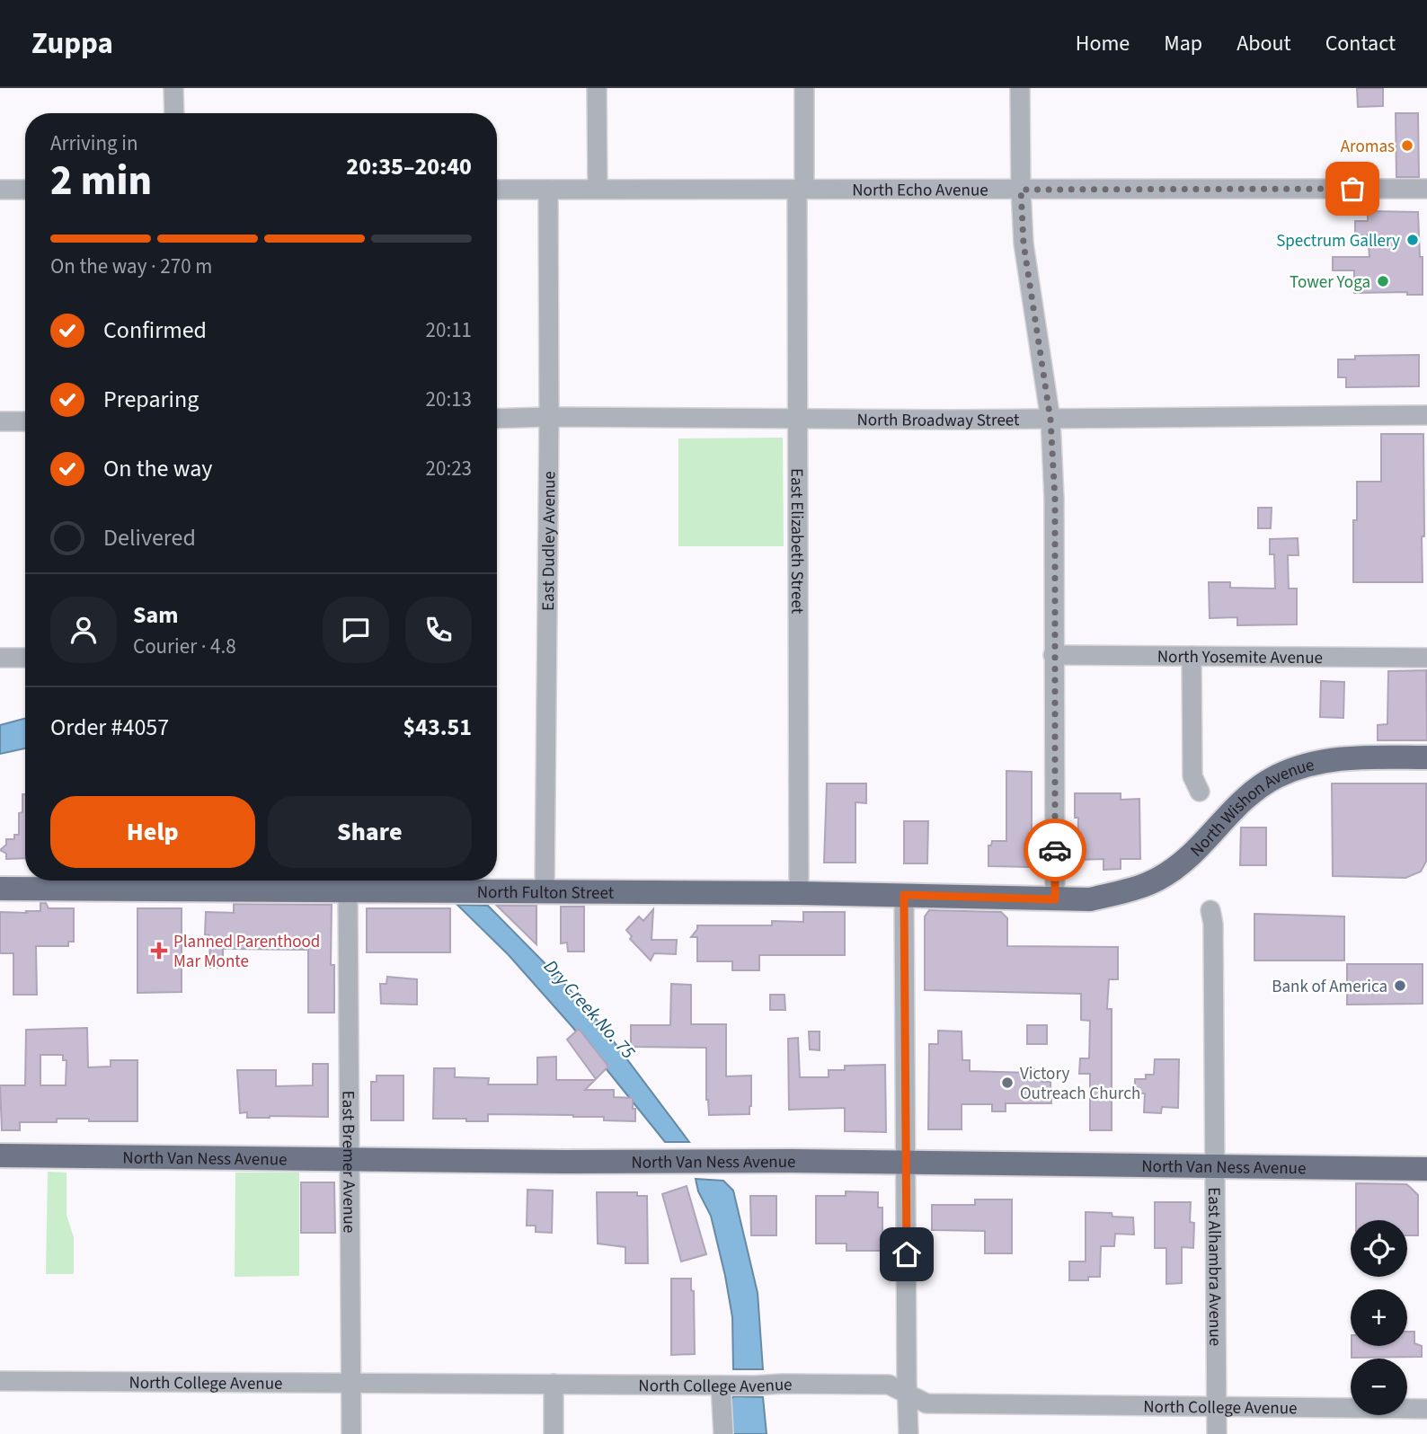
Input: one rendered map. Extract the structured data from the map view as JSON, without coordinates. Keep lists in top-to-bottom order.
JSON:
{
  "streets": {
    "main road": ["North Wishon Avenue", "North Fulton Street", "North Van Ness Avenue"],
    "street": [
      "North Echo Avenue",
      "North Broadway Street",
      "East Dudley Avenue",
      "East Elizabeth Street",
      "North Yosemite Avenue",
      "East Bremer Avenue",
      "East Alhambra Avenue",
      "North College Avenue"
    ]
  },
  "crossings": [
    ["North Echo Avenue", "East Dudley Avenue"],
    ["North Echo Avenue", "East Elizabeth Street"],
    ["North Broadway Street", "East Dudley Avenue"],
    ["North Broadway Street", "East Elizabeth Street"],
    ["East Dudley Avenue", "North Fulton Street"],
    ["East Elizabeth Street", "North Fulton Street"],
    ["North Wishon Avenue", "North Fulton Street"],
    ["North Fulton Street", "East Bremer Avenue"],
    ["North Van Ness Avenue", "East Bremer Avenue"],
    ["North Van Ness Avenue", "East Alhambra Avenue"],
    ["East Bremer Avenue", "North College Avenue"],
    ["East Alhambra Avenue", "North College Avenue"]
  ],
  "water": ["Dry Creek No. 75"],
  "places": {
    "other": [
      "Aromas",
      "Spectrum Gallery",
      "Tower Yoga",
      "Bank of America",
      "Victory Outreach Church"
    ],
    "health": ["Planned Parenthood Mar Monte"]
  },
  "page": {
    "header": "Zuppa",
    "nav": [
      "Home",
      "Map",
      "About",
      "Contact"
    ],
    "heading": ["2 min", "Arriving in", "20:35–20:40"],
    "panel": [
      "Sam",
      "Courier · 4.8",
      "Order #4057",
      "$43.51"
    ],
    "bar": "On the way · 270 m",
    "list": [
      ["Confirmed", "20:11"],
      ["Preparing", "20:13"],
      ["On the way", "20:23"],
      "Delivered"
    ],
    "buttons": ["Help", "Share"],
    "map_buttons": ["+", "−"]
  }
}
